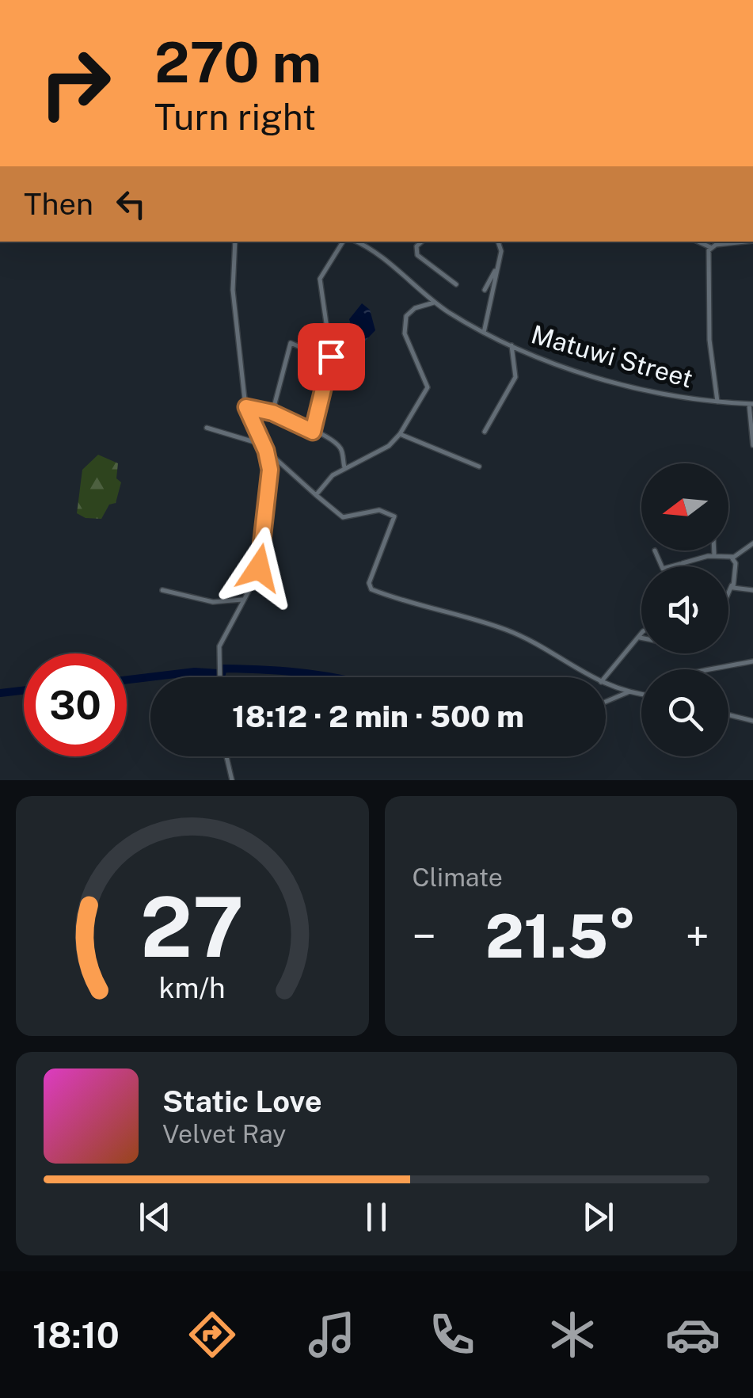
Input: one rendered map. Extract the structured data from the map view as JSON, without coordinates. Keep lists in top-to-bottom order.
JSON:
{
  "streets": {
    "street": ["Matuwi Street"]
  },
  "north": "left",
  "page": {
    "turn": ["270 m", "Turn right"],
    "then": "Then",
    "limit": "30",
    "trip": "18:12 · 2 min · 500 m",
    "tile": "Climate",
    "heat": ["−", "21.5°", "+"],
    "song": ["Static Love", "Velvet Ray"],
    "tabs": "18:10",
    "gauge": ["27", "km/h"]
  }
}
